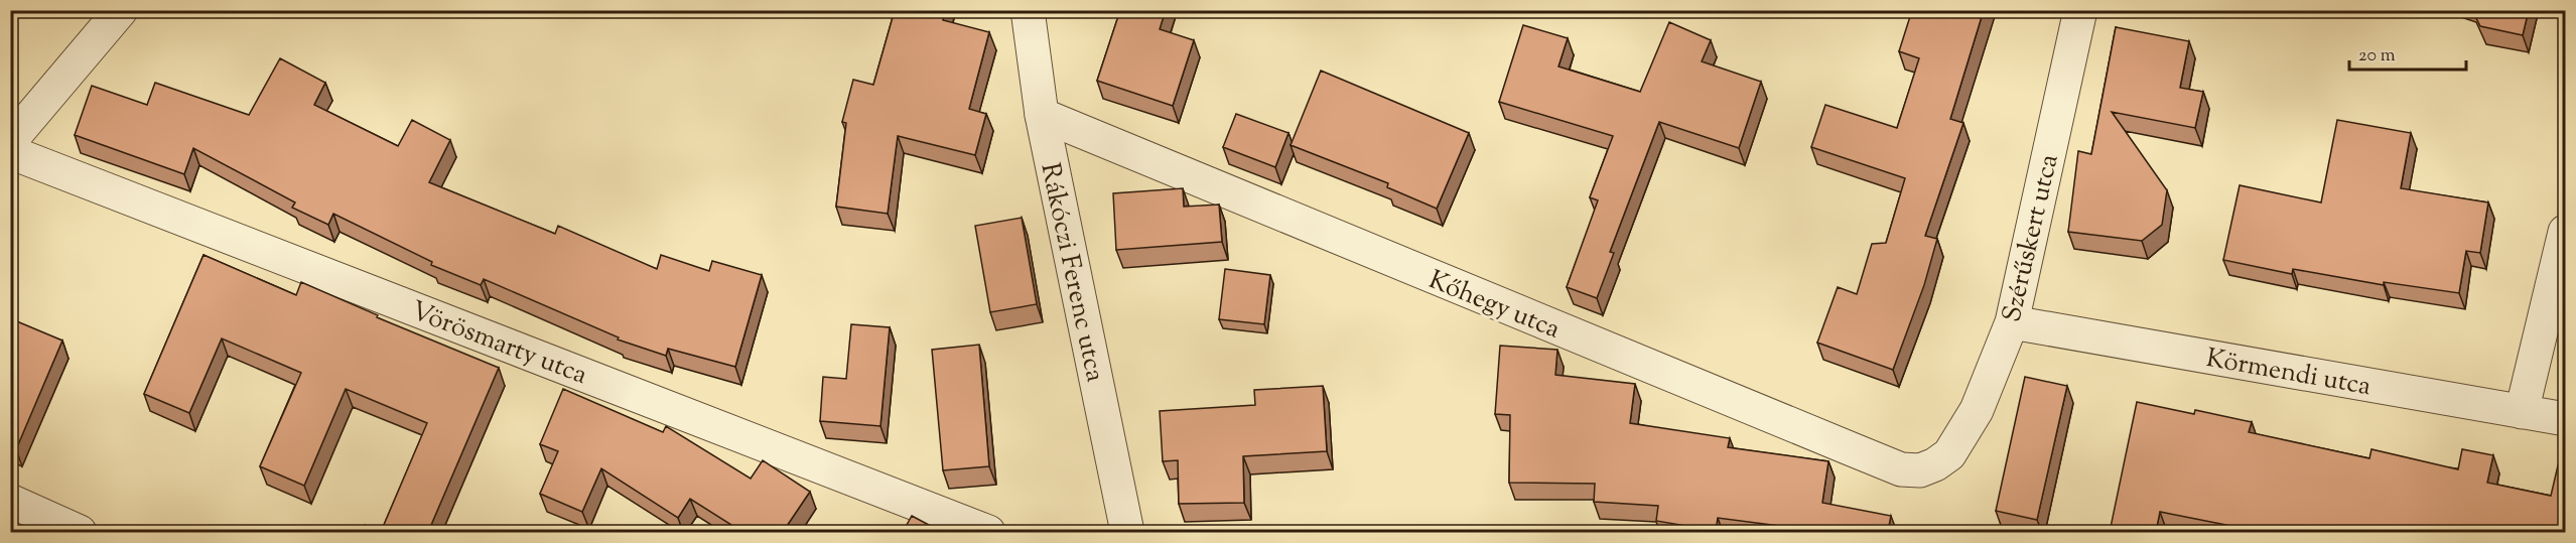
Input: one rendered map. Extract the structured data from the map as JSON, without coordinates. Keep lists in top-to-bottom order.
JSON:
{
  "streets": {
    "street": [
      "Szérűskert utca",
      "Rákóczi Ferenc utca",
      "Kőhegy utca",
      "Vörösmarty utca",
      "Körmendi utca"
    ]
  },
  "crossings": [
    ["Szérűskert utca", "Kőhegy utca"],
    ["Szérűskert utca", "Körmendi utca"],
    ["Rákóczi Ferenc utca", "Kőhegy utca"]
  ],
  "scale_bar": "20 m"
}
